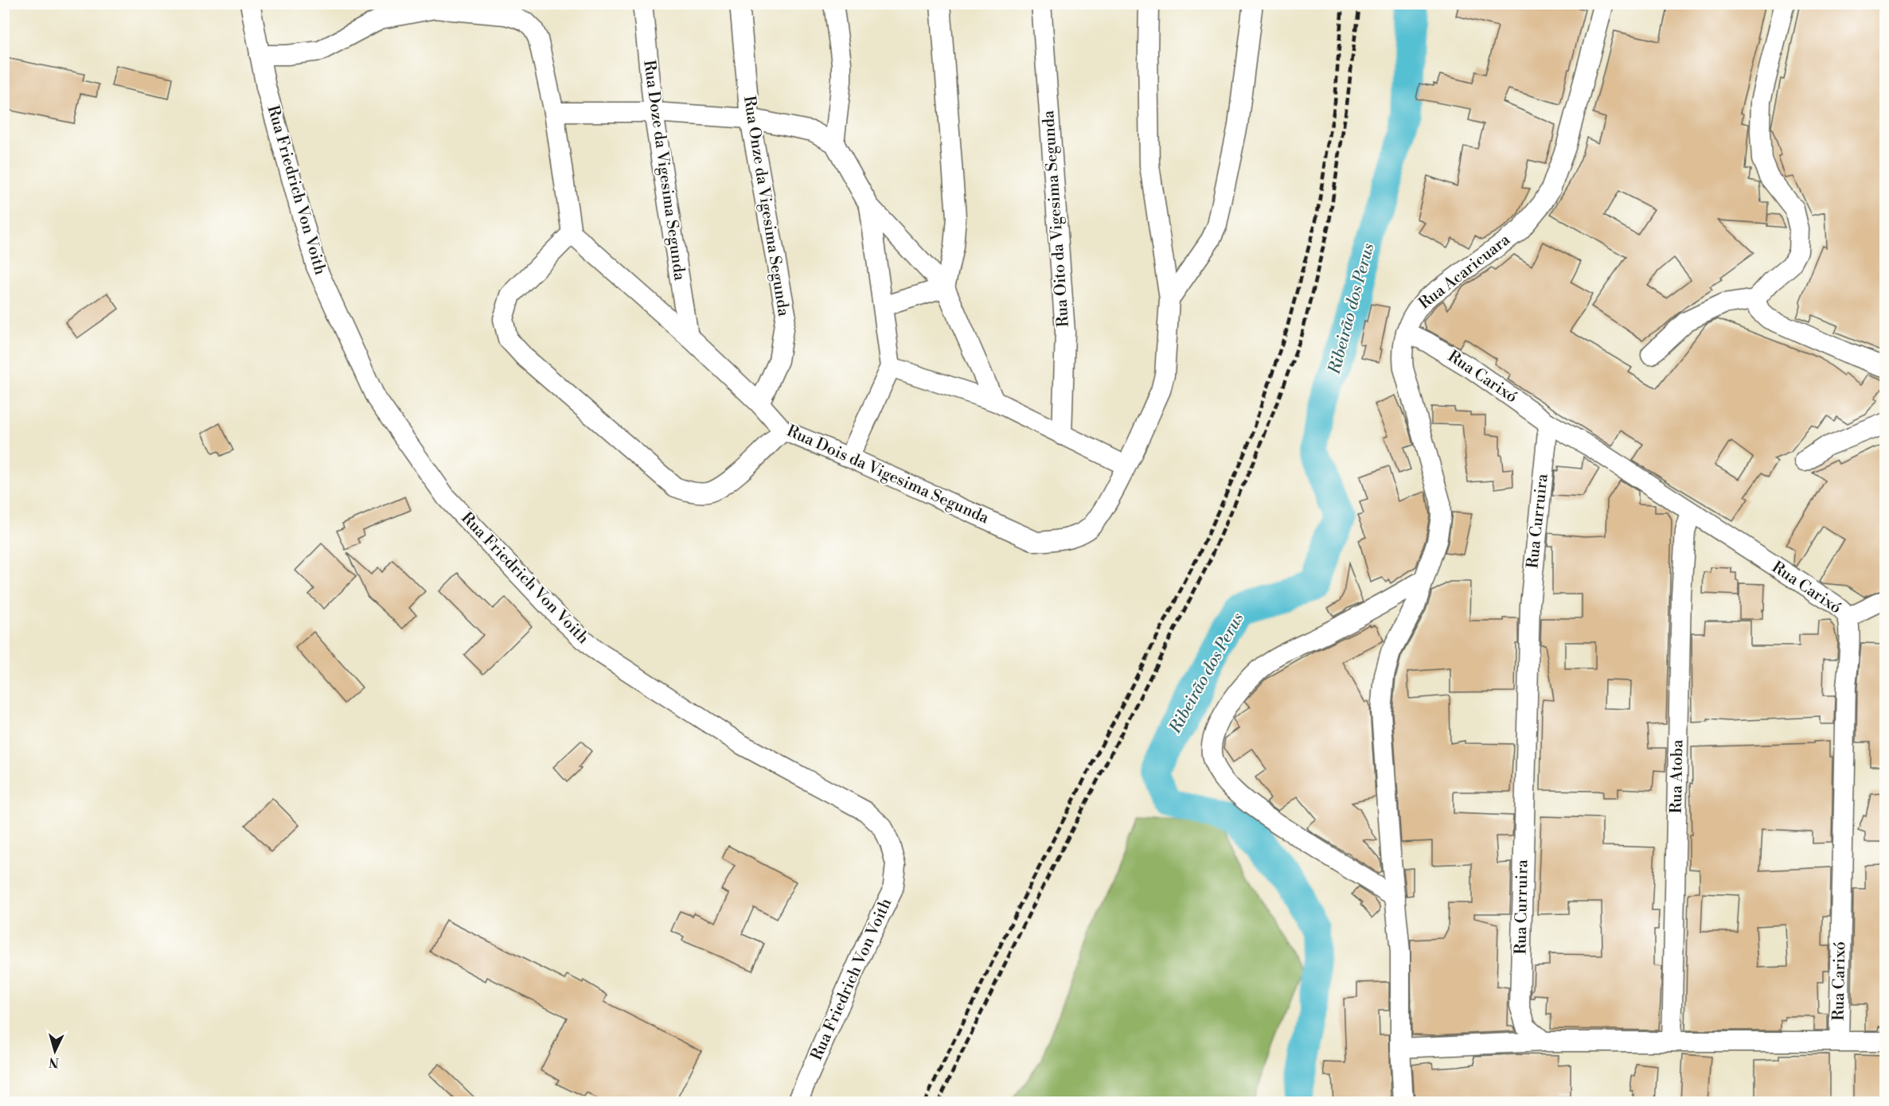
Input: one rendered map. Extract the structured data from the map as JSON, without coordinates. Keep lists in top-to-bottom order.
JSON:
{
  "streets": {
    "street": [
      "Rua Doze da Vigesima Segunda",
      "Rua Friedrich Von Voith",
      "Rua Onze da Vigesima Segunda",
      "Rua Oito da Vigesima Segunda",
      "Rua Acaricuara",
      "Rua Carixó",
      "Rua Dois da Vigesima Segunda",
      "Rua Curruira",
      "Rua Atoba"
    ]
  },
  "crossings": [
    ["Rua Doze da Vigesima Segunda", "Rua Dois da Vigesima Segunda"],
    ["Rua Onze da Vigesima Segunda", "Rua Dois da Vigesima Segunda"],
    ["Rua Acaricuara", "Rua Carixó"],
    ["Rua Carixó", "Rua Curruira"],
    ["Rua Carixó", "Rua Atoba"]
  ],
  "water": ["Ribeirão dos Perus"],
  "north": "bottom"
}
